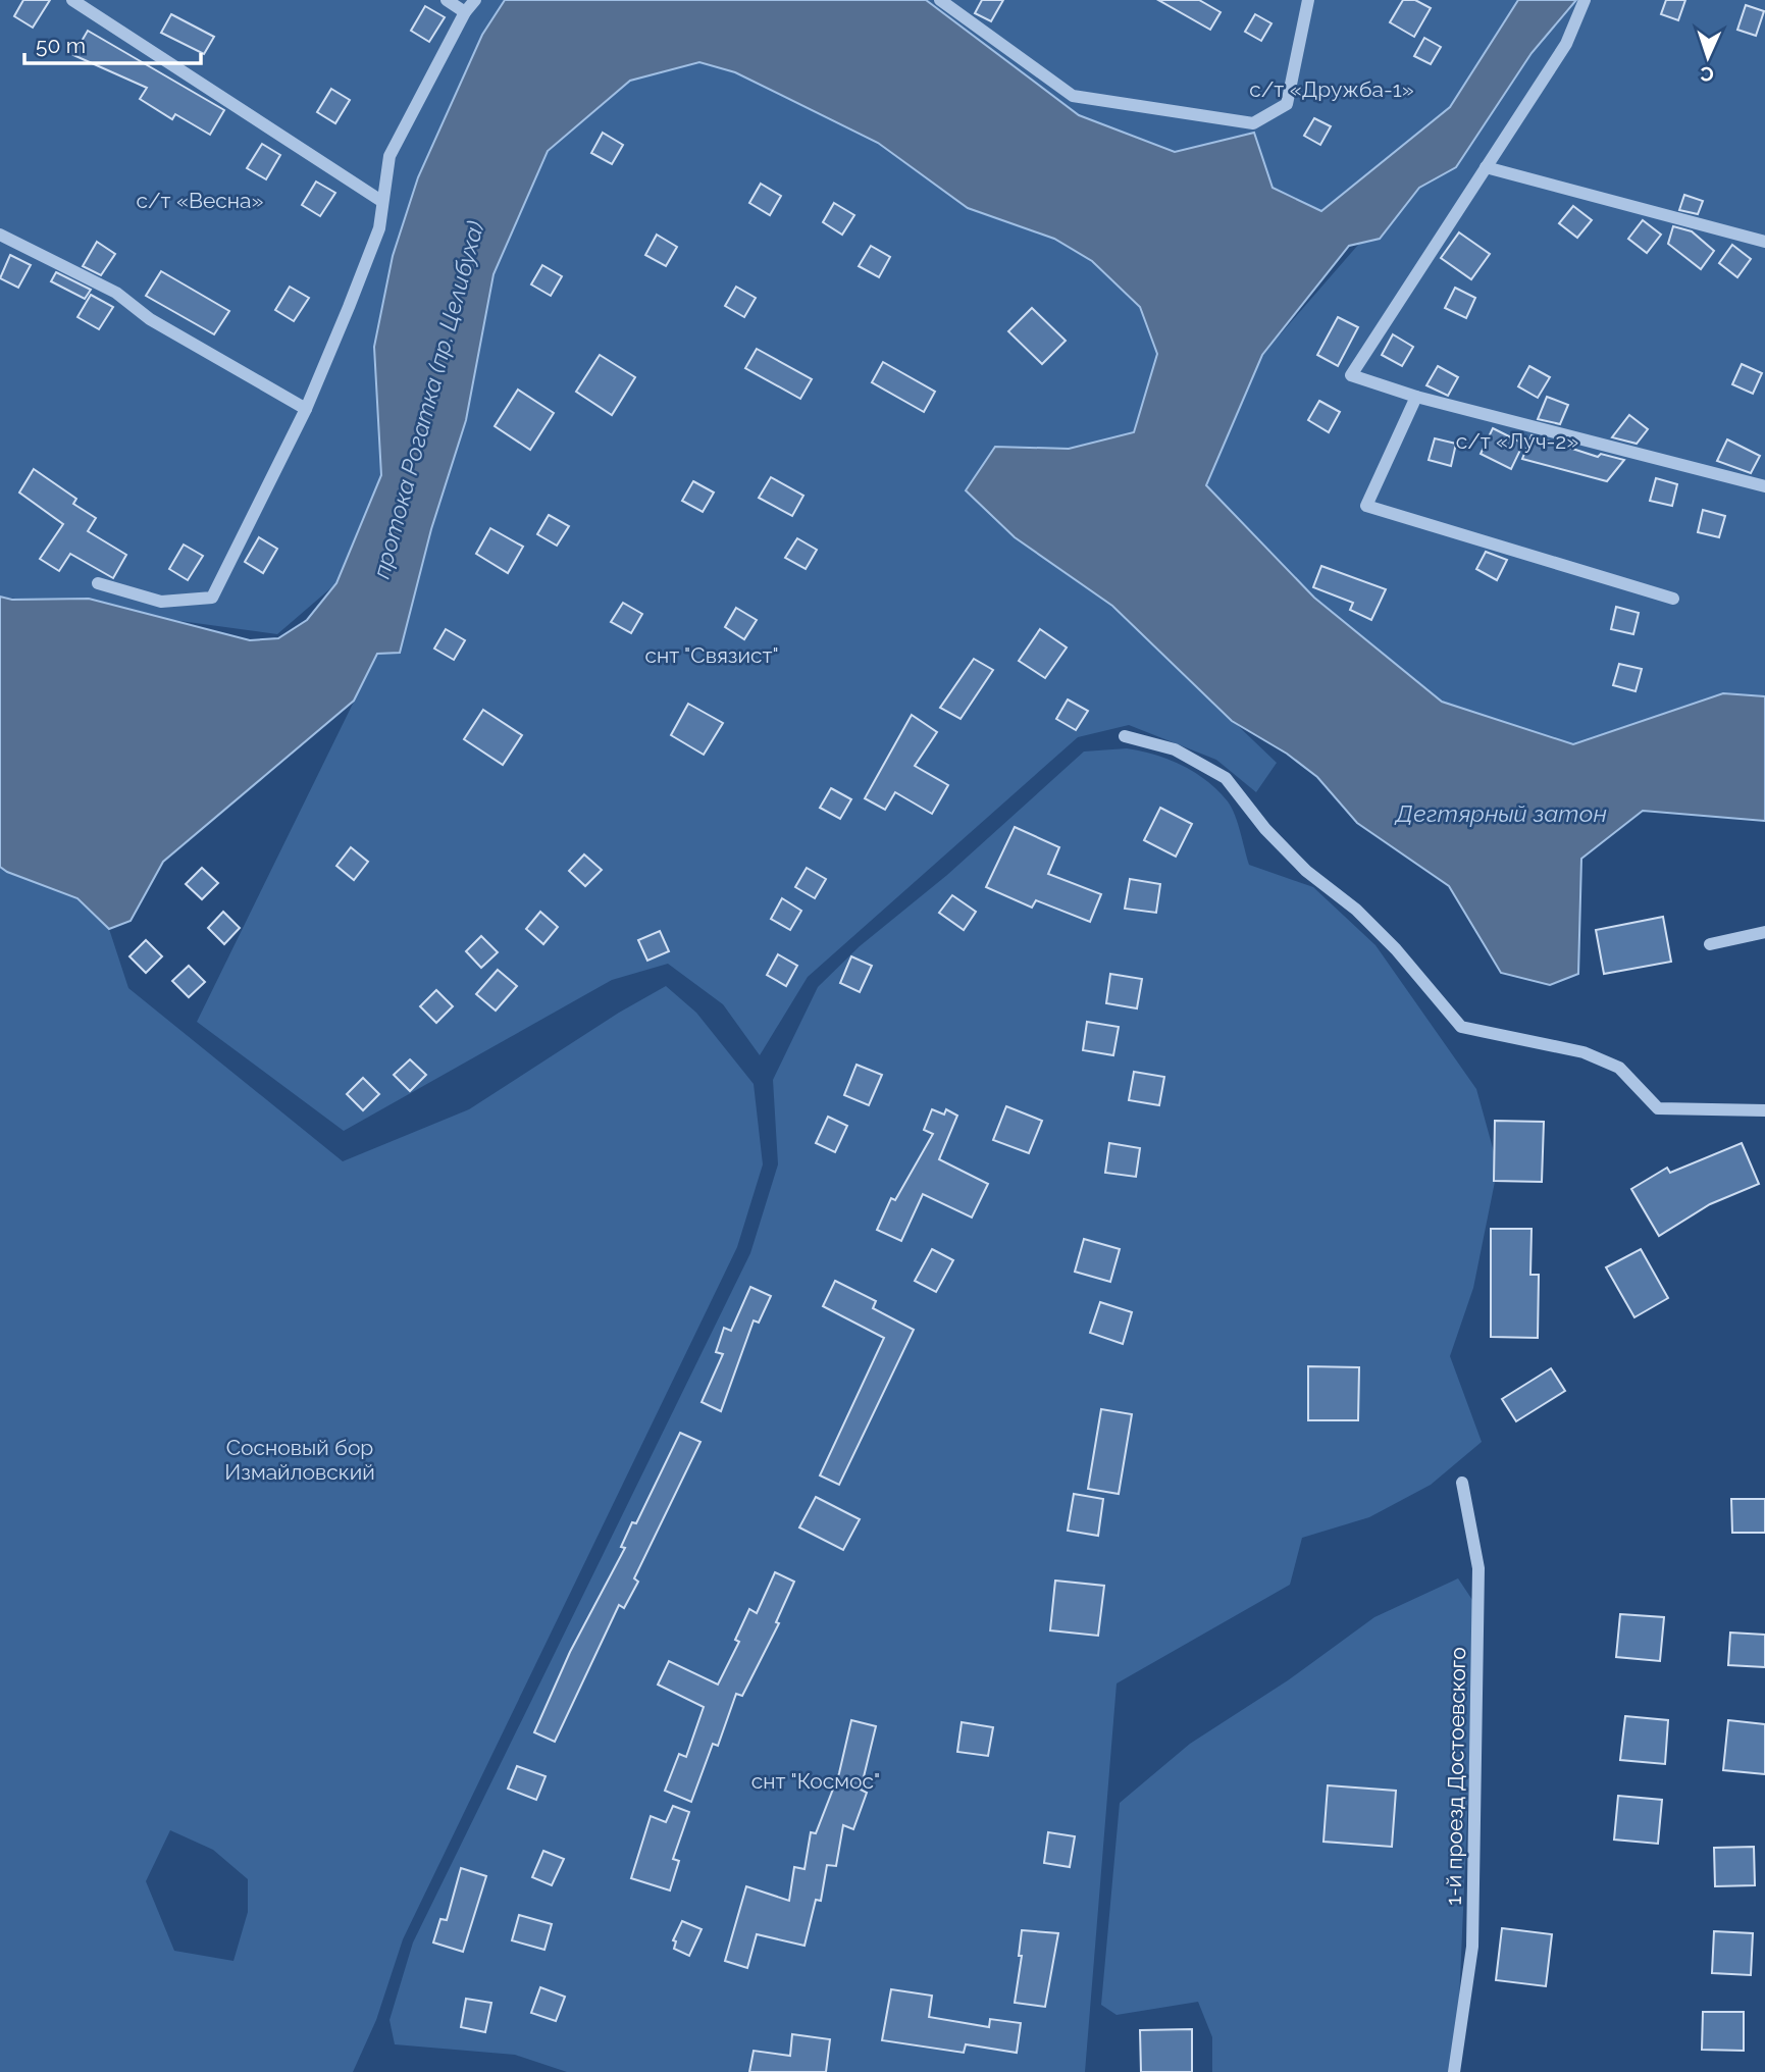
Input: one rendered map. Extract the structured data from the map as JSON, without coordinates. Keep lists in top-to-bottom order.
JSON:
{
  "streets": {
    "street": ["1-й проезд Достоевского"]
  },
  "water": ["протока Рогатка (пр. Целибуха)", "Дегтярный затон"],
  "parks": [
    "с/т «Дружба-1»",
    "с/т «Весна»",
    "с/т «Луч-2»",
    "снт \"Связист\"",
    "Сосновый бор Измайловский",
    "снт \"Космос\""
  ],
  "scale_bar": "50 m",
  "north": "bottom"
}
